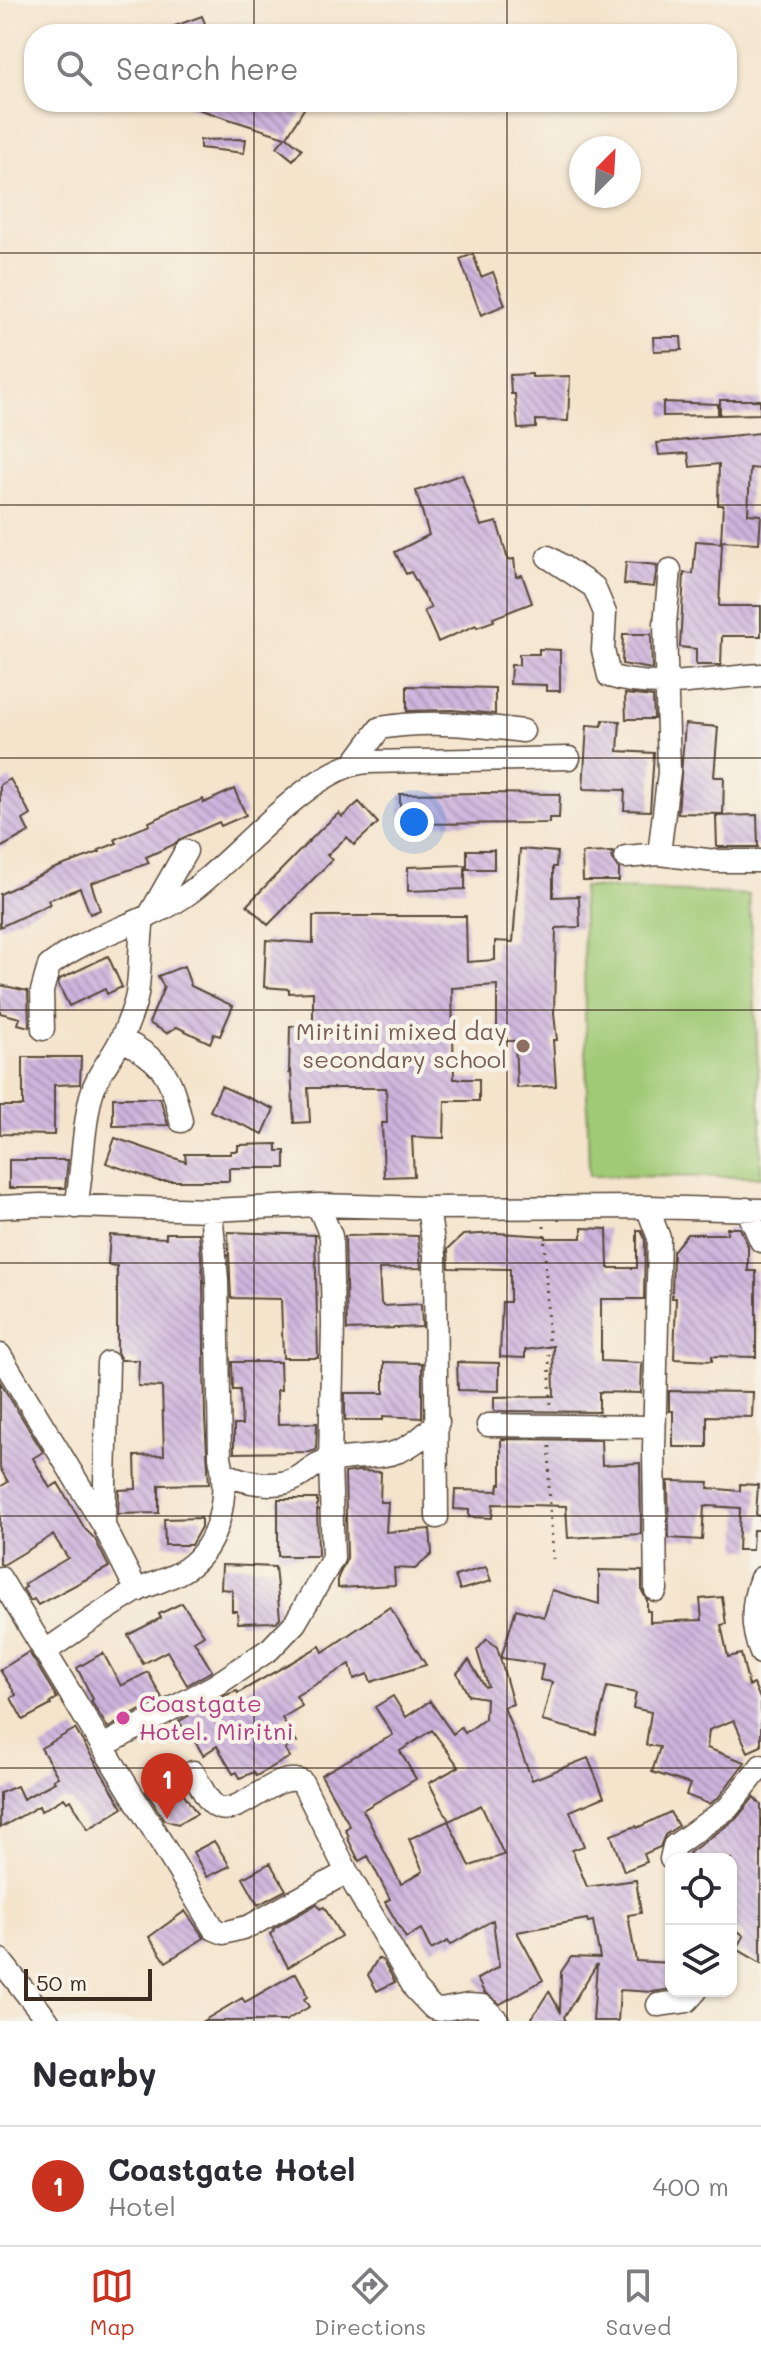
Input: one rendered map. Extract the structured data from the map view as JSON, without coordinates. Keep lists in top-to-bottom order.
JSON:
{
  "places": ["Miritini mixed day secondary school", "Coastgate Hotel. Miritni"],
  "scale_bar": "50 m",
  "north": "top right",
  "page": {
    "search": "Search here",
    "pins": "1",
    "scale": "50 m",
    "heading": "Nearby",
    "list": [
      {
        "mark": "1",
        "name": "Coastgate Hotel",
        "note": "Hotel",
        "value": "400 m"
      }
    ],
    "nav": ["Map", "Directions", "Saved"]
  }
}
